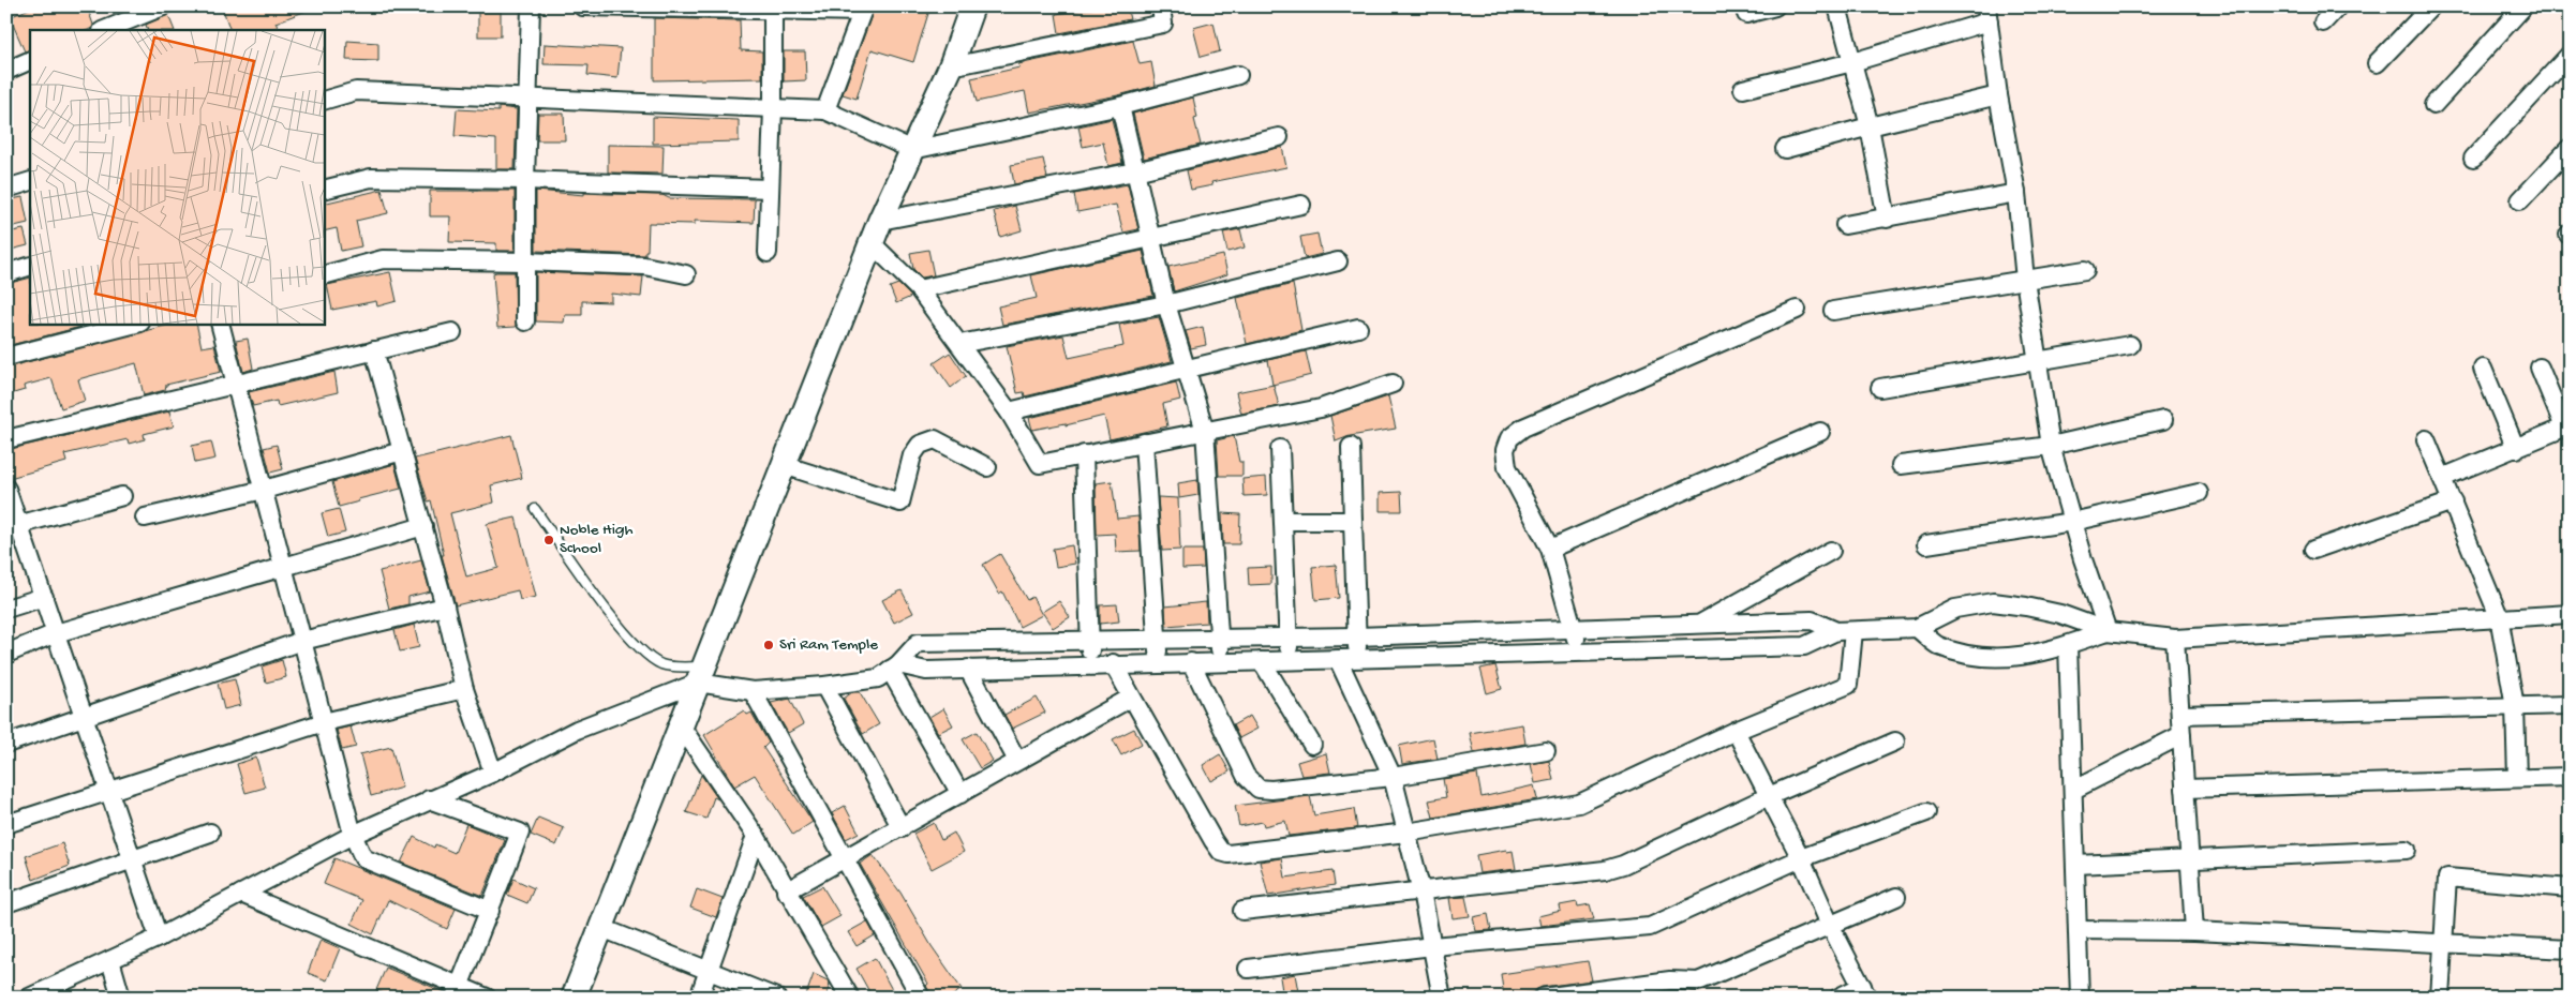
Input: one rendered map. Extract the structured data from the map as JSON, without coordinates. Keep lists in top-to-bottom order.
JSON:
{
  "places": ["Noble High School", "Sri Ram Temple"]
}
